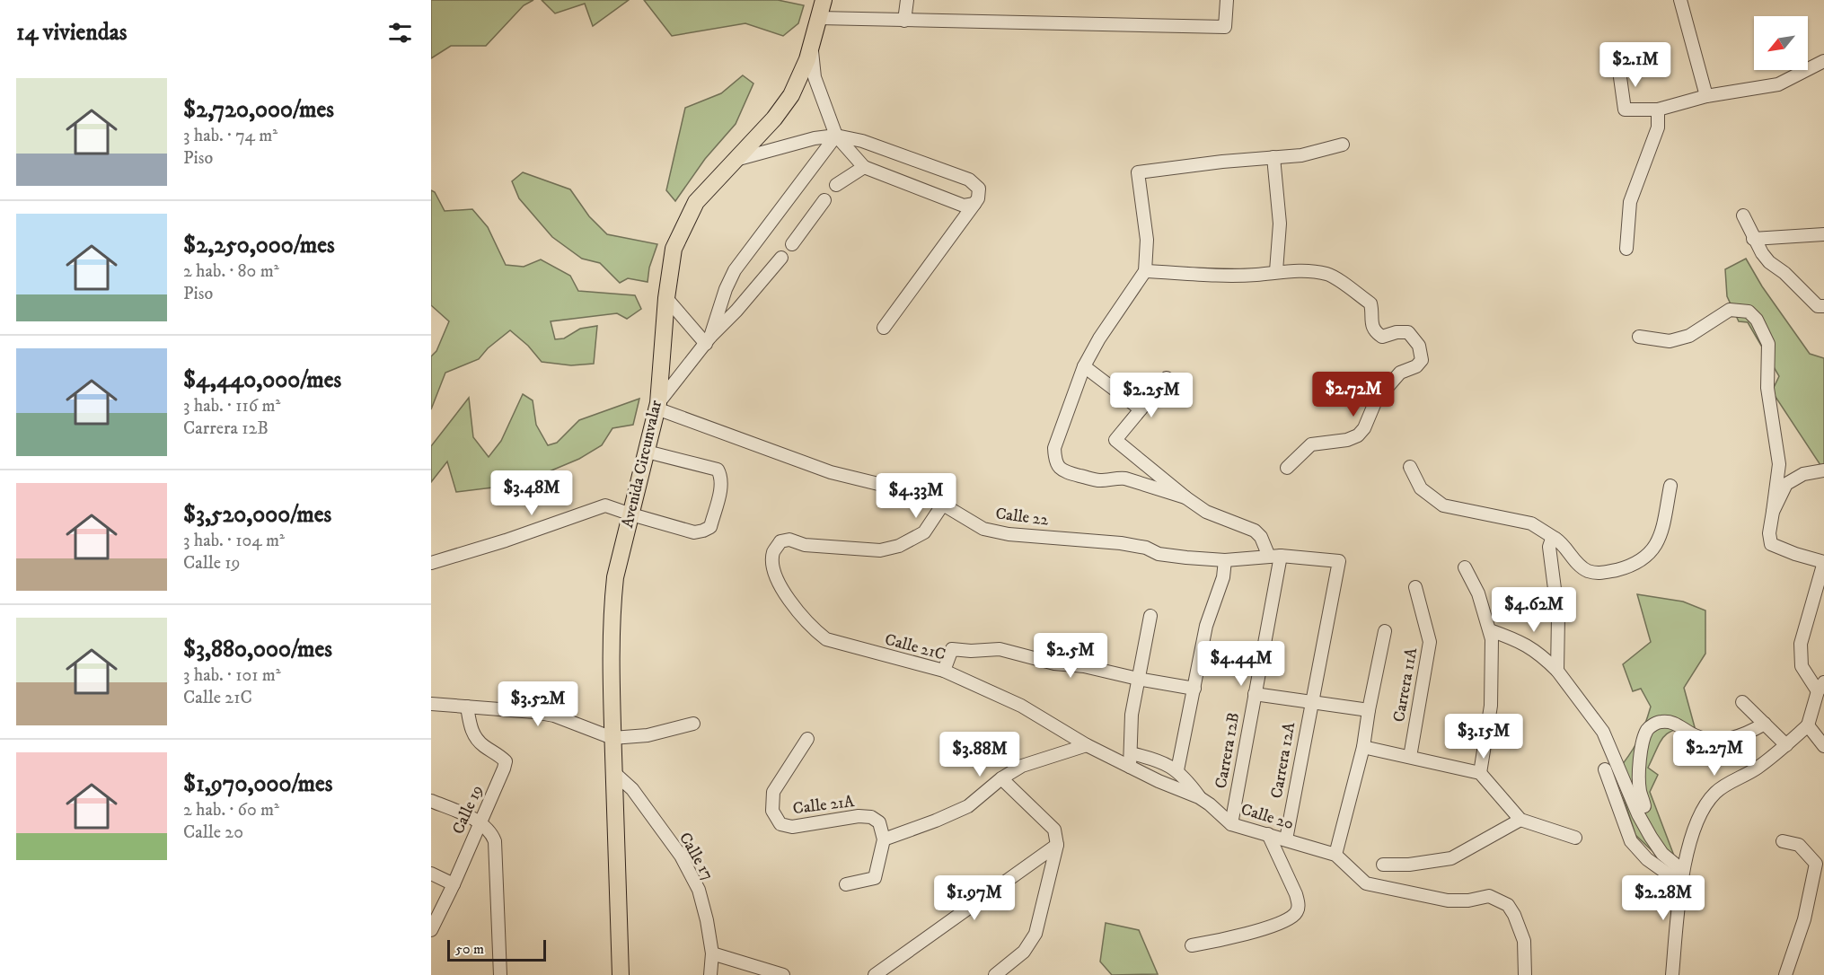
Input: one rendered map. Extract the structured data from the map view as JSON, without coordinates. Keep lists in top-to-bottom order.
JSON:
{
  "streets": {
    "main road": ["Avenida Circunvalar"],
    "street": [
      "Calle 22",
      "Calle 21C",
      "Carrera 11A",
      "Carrera 12B",
      "Carrera 12A",
      "Calle 21A",
      "Calle 19",
      "Calle 20",
      "Calle 17"
    ]
  },
  "crossings": [
    ["Avenida Circunvalar", "Calle 22"],
    ["Avenida Circunvalar", "Calle 17"],
    ["Calle 22", "Calle 21C"],
    ["Calle 22", "Carrera 12B"],
    ["Calle 22", "Carrera 12A"],
    ["Calle 21C", "Calle 20"],
    ["Carrera 12B", "Calle 20"],
    ["Carrera 12A", "Calle 20"]
  ],
  "scale_bar": "50 m",
  "north": "bottom left",
  "page": {
    "heading": "14 viviendas",
    "price": [
      "$2.1M",
      "$2.72M",
      "$2.25M",
      "$3.48M",
      "$4.33M",
      "$4.62M",
      "$2.5M",
      "$4.44M",
      "$3.52M",
      "$3.15M",
      "$2.27M",
      "$3.88M",
      "$1.97M",
      "$2.28M"
    ],
    "list": [
      {
        "name": "$2,720,000/mes",
        "note": "3 hab. · 74 m² · Piso"
      },
      {
        "name": "$2,250,000/mes",
        "note": "2 hab. · 80 m² · Piso"
      },
      {
        "name": "$4,440,000/mes",
        "note": "3 hab. · 116 m² · Carrera 12B"
      },
      {
        "name": "$3,520,000/mes",
        "note": "3 hab. · 104 m² · Calle 19"
      },
      {
        "name": "$3,880,000/mes",
        "note": "3 hab. · 101 m² · Calle 21C"
      },
      {
        "name": "$1,970,000/mes",
        "note": "2 hab. · 60 m² · Calle 20"
      }
    ],
    "scale": "50 m"
  }
}
